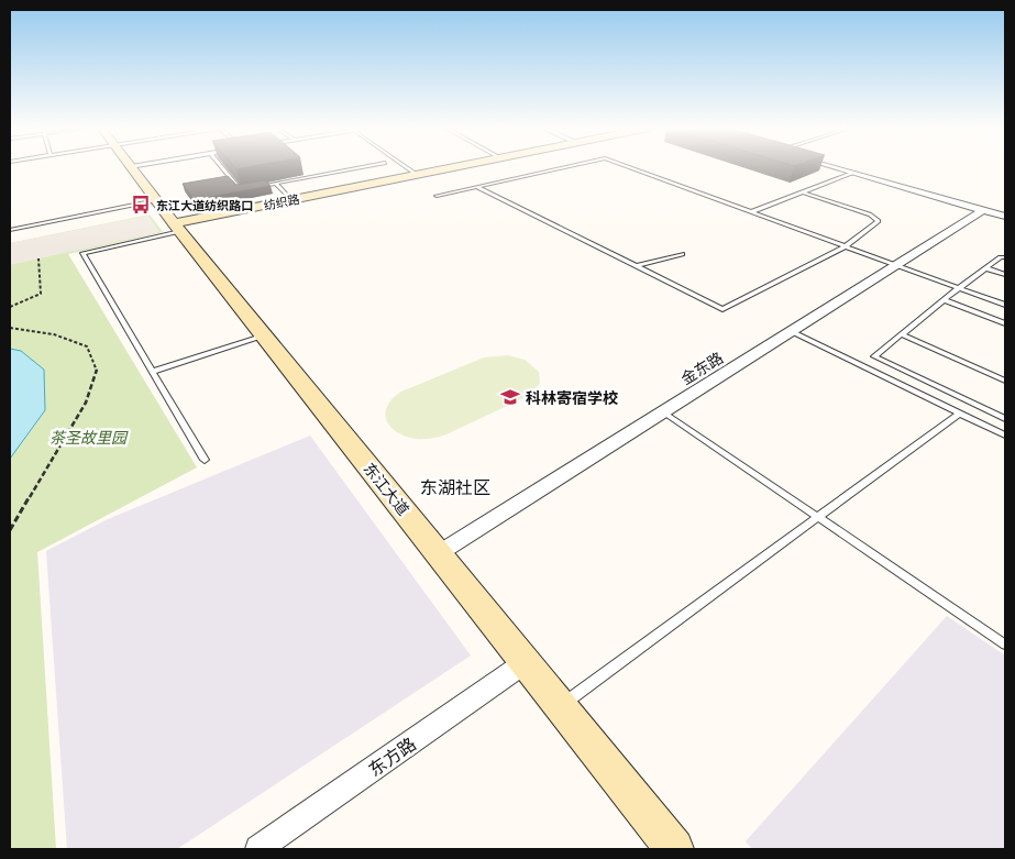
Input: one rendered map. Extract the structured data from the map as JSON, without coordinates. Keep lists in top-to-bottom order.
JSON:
{
  "streets": {
    "street": [
      "纺织路",
      "金东路",
      "东江大道",
      "东方路"
    ]
  },
  "crossings": [
    ["纺织路", "东江大道"],
    ["金东路", "东江大道"],
    ["东江大道", "东方路"]
  ],
  "districts": ["东湖社区"],
  "parks": ["茶圣故里园"],
  "places": {
    "bus stop": ["东江大道纺织路口"],
    "school or university": ["科林寄宿学校"]
  }
}
